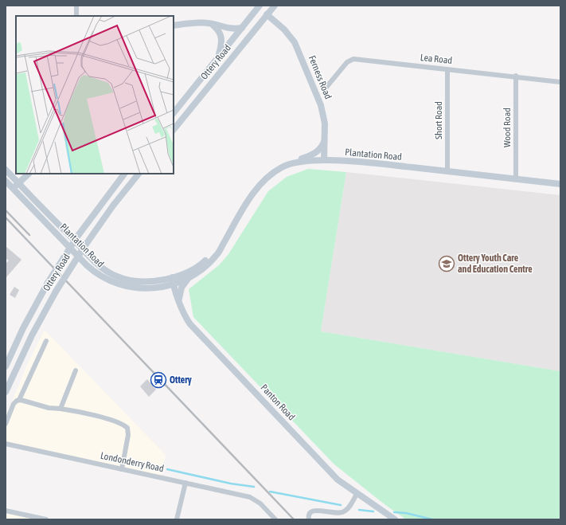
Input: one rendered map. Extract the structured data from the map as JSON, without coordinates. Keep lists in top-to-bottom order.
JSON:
{
  "streets": {
    "street": [
      "Lea Road",
      "Ottery Road",
      "Ferness Road",
      "Short Road",
      "Wood Road",
      "Plantation Road",
      "Panton Road",
      "Londonderry Road"
    ]
  },
  "crossings": [
    ["Lea Road", "Short Road"],
    ["Lea Road", "Wood Road"],
    ["Ottery Road", "Ferness Road"],
    ["Ferness Road", "Plantation Road"],
    ["Short Road", "Plantation Road"],
    ["Wood Road", "Plantation Road"],
    ["Plantation Road", "Panton Road"]
  ],
  "places": {
    "school or university": ["Ottery Youth Care and Education Centre"],
    "station": ["Ottery"]
  }
}
